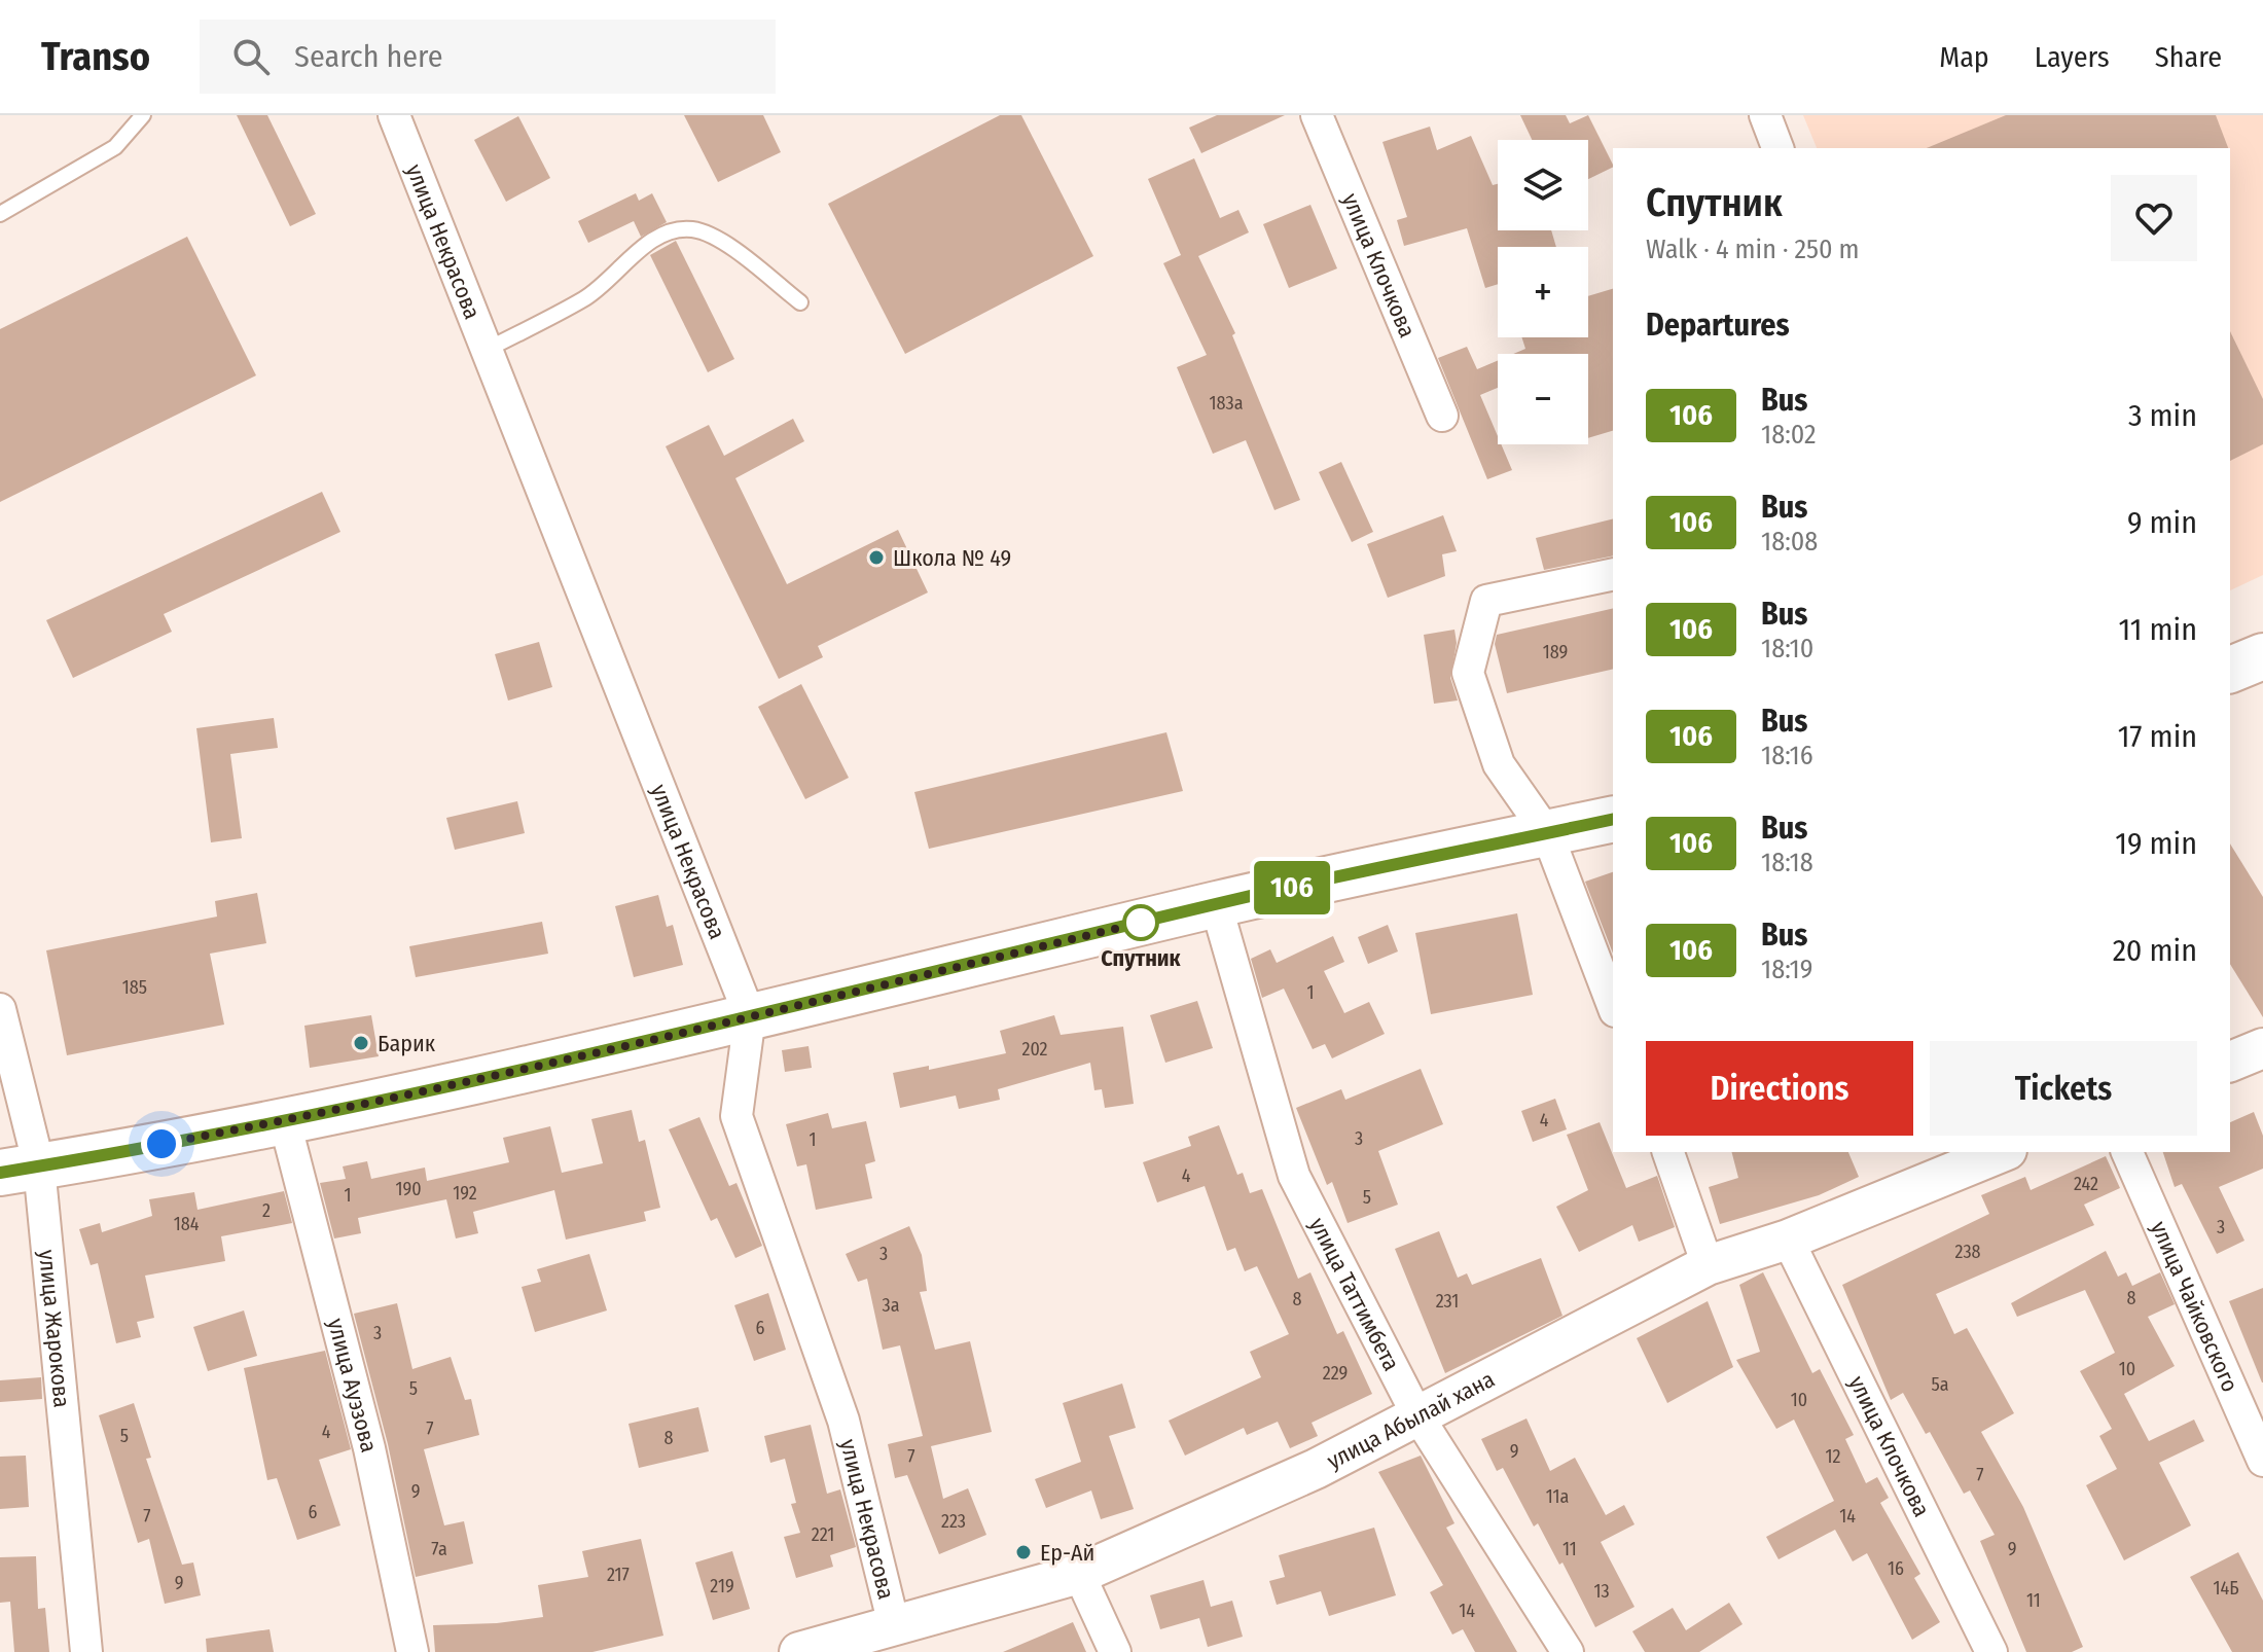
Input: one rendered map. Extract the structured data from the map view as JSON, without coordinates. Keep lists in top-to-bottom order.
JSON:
{
  "streets": {
    "street": [
      "улица Некрасова",
      "улица Клочкова",
      "улица Таттимбета",
      "улица Чайковского",
      "улица Жарокова",
      "улица Ауэзова",
      "улица Абылай хана"
    ]
  },
  "crossings": [
    ["улица Некрасова", "улица Абылай хана"],
    ["улица Клочкова", "улица Абылай хана"],
    ["улица Таттимбета", "улица Абылай хана"]
  ],
  "places": [
    "Школа № 49",
    "Спутник",
    "Барик",
    "Ер-Ай"
  ],
  "lines": ["bus line 106"],
  "house_numbers": [
    "183а",
    "189",
    "185",
    "1",
    "202",
    "4",
    "3",
    "1",
    "4",
    "242",
    "190",
    "192",
    "1",
    "5",
    "2",
    "184",
    "3",
    "238",
    "3",
    "8",
    "8",
    "231",
    "3а",
    "6",
    "3",
    "10",
    "229",
    "5а",
    "5",
    "10",
    "7",
    "4",
    "5",
    "8",
    "9",
    "7",
    "12",
    "7",
    "9",
    "11а",
    "6",
    "7",
    "14",
    "223",
    "221",
    "7а",
    "11",
    "9",
    "16",
    "217",
    "9",
    "219",
    "14Б",
    "13",
    "11",
    "14"
  ],
  "page": {
    "header": "Transo",
    "search": "Search here",
    "nav": ["Map", "Layers", "Share"],
    "on_map": "106",
    "map_buttons": ["+", "−"],
    "heading": [
      ["Спутник", "Walk · 4 min · 250 m"],
      "Departures"
    ],
    "list": [
      {
        "mark": "106",
        "name": "Bus",
        "note": "18:02",
        "value": "3 min"
      },
      {
        "mark": "106",
        "name": "Bus",
        "note": "18:08",
        "value": "9 min"
      },
      {
        "mark": "106",
        "name": "Bus",
        "note": "18:10",
        "value": "11 min"
      },
      {
        "mark": "106",
        "name": "Bus",
        "note": "18:16",
        "value": "17 min"
      },
      {
        "mark": "106",
        "name": "Bus",
        "note": "18:18",
        "value": "19 min"
      },
      {
        "mark": "106",
        "name": "Bus",
        "note": "18:19",
        "value": "20 min"
      }
    ],
    "buttons": ["Directions", "Tickets"]
  }
}
